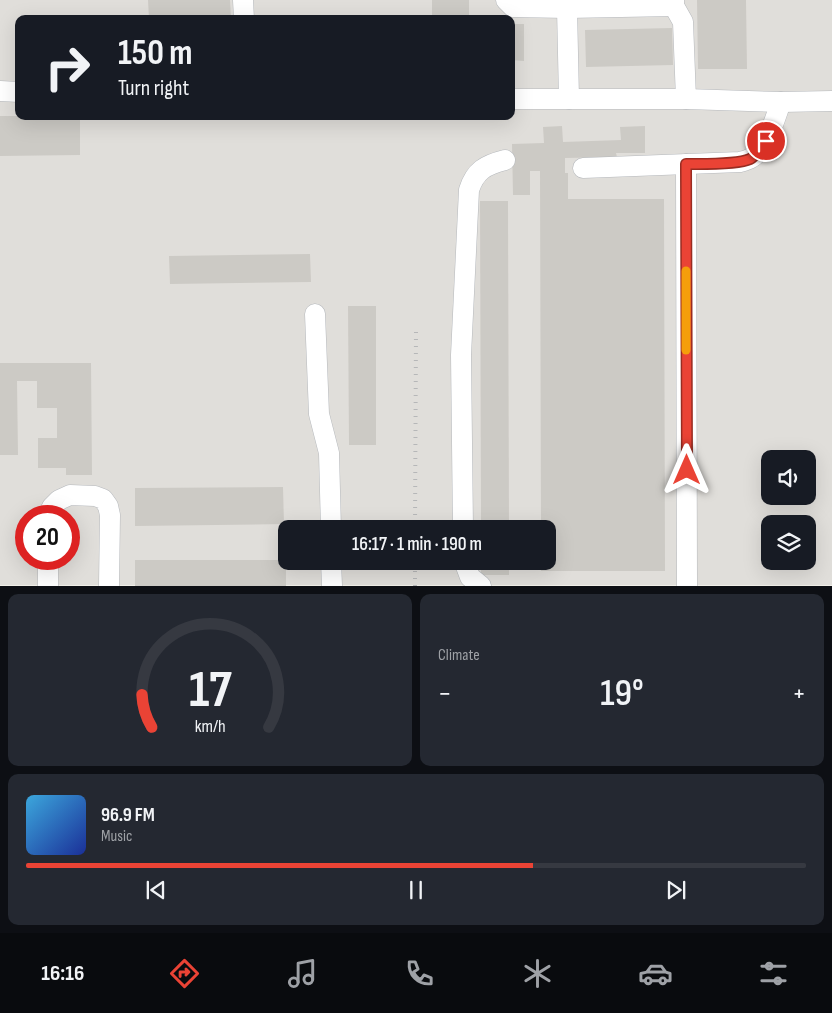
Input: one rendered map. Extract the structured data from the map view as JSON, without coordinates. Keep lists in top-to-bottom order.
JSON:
{
  "page": {
    "turn": ["150 m", "Turn right"],
    "limit": "20",
    "trip": "16:17 · 1 min · 190 m",
    "tile": "Climate",
    "heat": ["−", "19°", "+"],
    "song": ["96.9 FM", "Music"],
    "tabs": "16:16",
    "gauge": ["17", "km/h"]
  }
}
